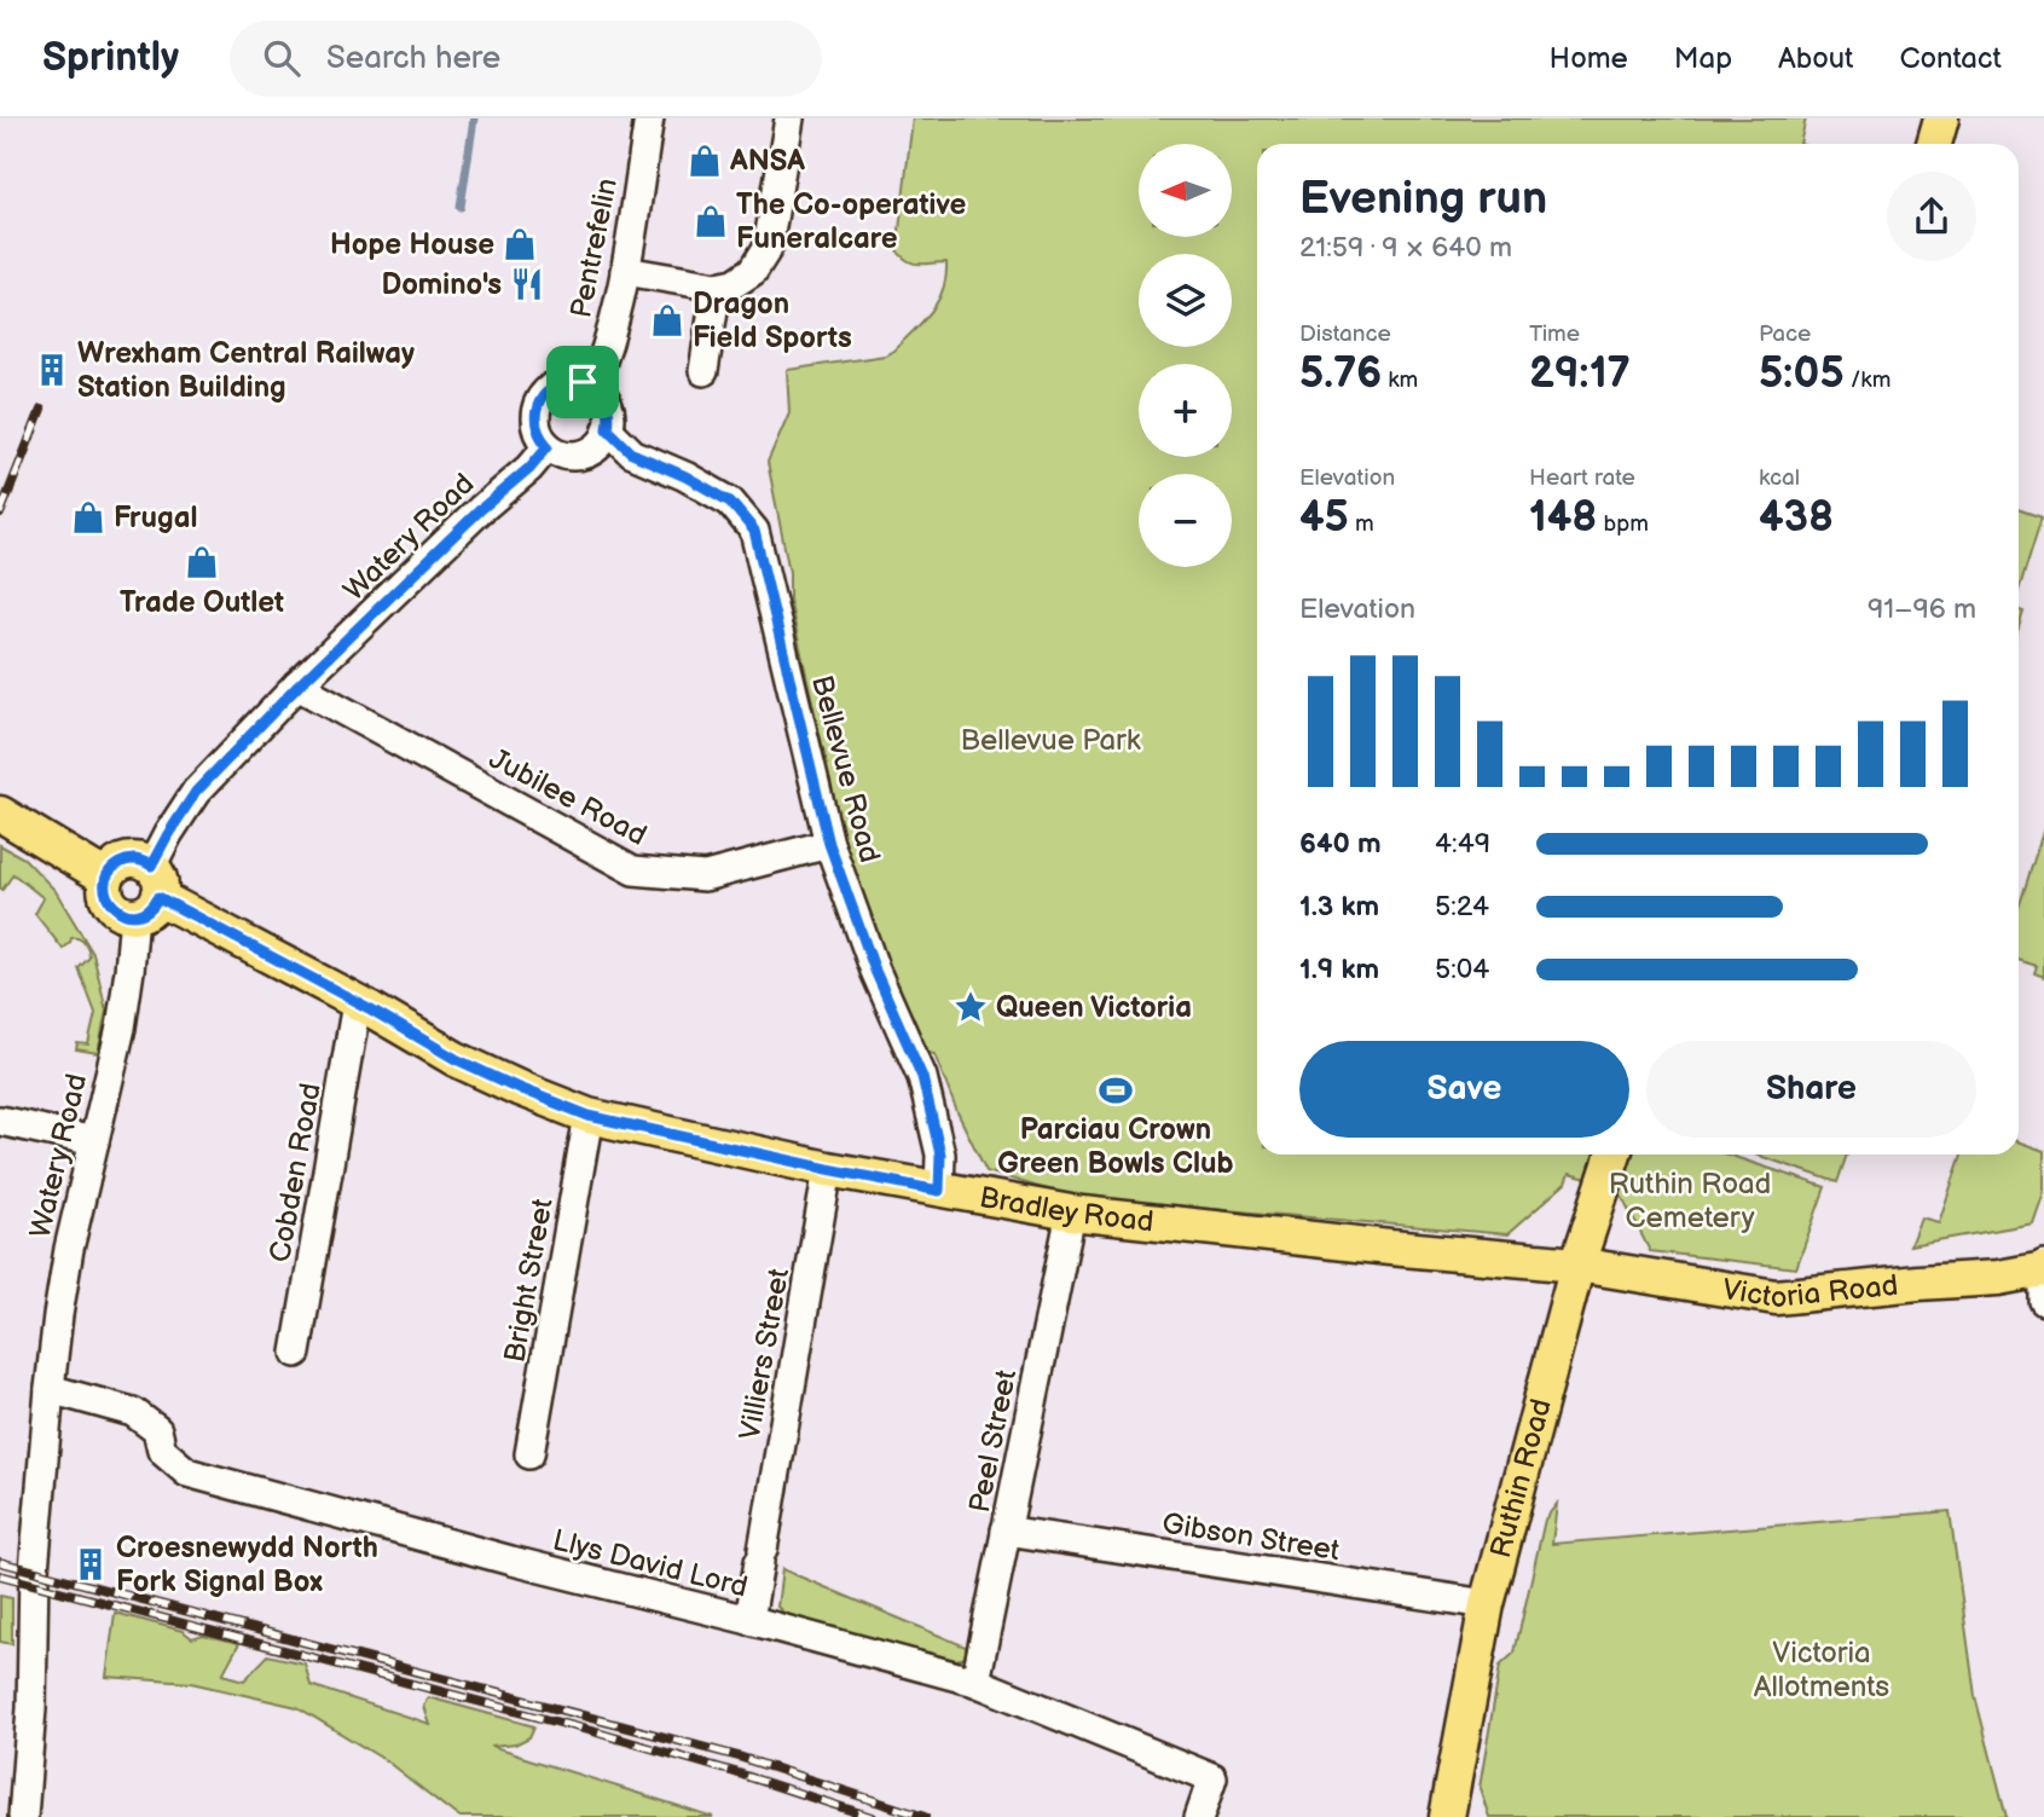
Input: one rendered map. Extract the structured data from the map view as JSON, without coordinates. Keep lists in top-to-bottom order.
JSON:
{
  "streets": {
    "main road": ["Bradley Road", "Victoria Road", "Ruthin Road"],
    "street": [
      "Pentrefelin",
      "Watery Road",
      "Bellevue Road",
      "Jubilee Road",
      "Cobden Road",
      "Bright Street",
      "Villiers Street",
      "Peel Street",
      "Gibson Street",
      "Llys David Lord"
    ]
  },
  "crossings": [
    ["Pentrefelin", "Watery Road"],
    ["Pentrefelin", "Bellevue Road"],
    ["Watery Road", "Bellevue Road"],
    ["Watery Road", "Jubilee Road"],
    ["Watery Road", "Bradley Road"],
    ["Watery Road", "Llys David Lord"],
    ["Bellevue Road", "Jubilee Road"],
    ["Bellevue Road", "Bradley Road"],
    ["Cobden Road", "Bradley Road"],
    ["Bradley Road", "Bright Street"],
    ["Bradley Road", "Victoria Road"],
    ["Bradley Road", "Villiers Street"],
    ["Bradley Road", "Peel Street"],
    ["Bradley Road", "Ruthin Road"],
    ["Victoria Road", "Ruthin Road"],
    ["Villiers Street", "Llys David Lord"],
    ["Peel Street", "Gibson Street"],
    ["Peel Street", "Llys David Lord"],
    ["Ruthin Road", "Gibson Street"]
  ],
  "parks": ["Bellevue Park", "Ruthin Road Cemetery", "Victoria Allotments"],
  "places": {
    "shop": [
      "ANSA",
      "The Co-operative Funeralcare",
      "Hope House",
      "Dragon Field Sports",
      "Frugal",
      "Trade Outlet"
    ],
    "restaurant": ["Domino's"],
    "building": ["Wrexham Central Railway Station Building", "Croesnewydd North Fork Signal Box"],
    "place": ["Queen Victoria"],
    "sports": ["Parciau Crown Green Bowls Club"]
  },
  "north": "left",
  "page": {
    "header": "Sprintly",
    "search": "Search here",
    "nav": [
      "Home",
      "Map",
      "About",
      "Contact"
    ],
    "map_buttons": ["+", "−"],
    "heading": ["Evening run", "21:59 · 9 × 640 m"],
    "stats": [
      ["Distance", "5.76 km"],
      ["Time", "29:17"],
      ["Pace", "5:05 /km"],
      ["Elevation", "45 m"],
      ["Heart rate", "148 bpm"],
      ["kcal", "438"]
    ],
    "chart": ["Elevation", "91–96 m"],
    "list": [
      {
        "name": "640 m",
        "note": "4:49"
      },
      {
        "name": "1.3 km",
        "note": "5:24"
      },
      {
        "name": "1.9 km",
        "note": "5:04"
      }
    ],
    "buttons": ["Save", "Share"]
  }
}
